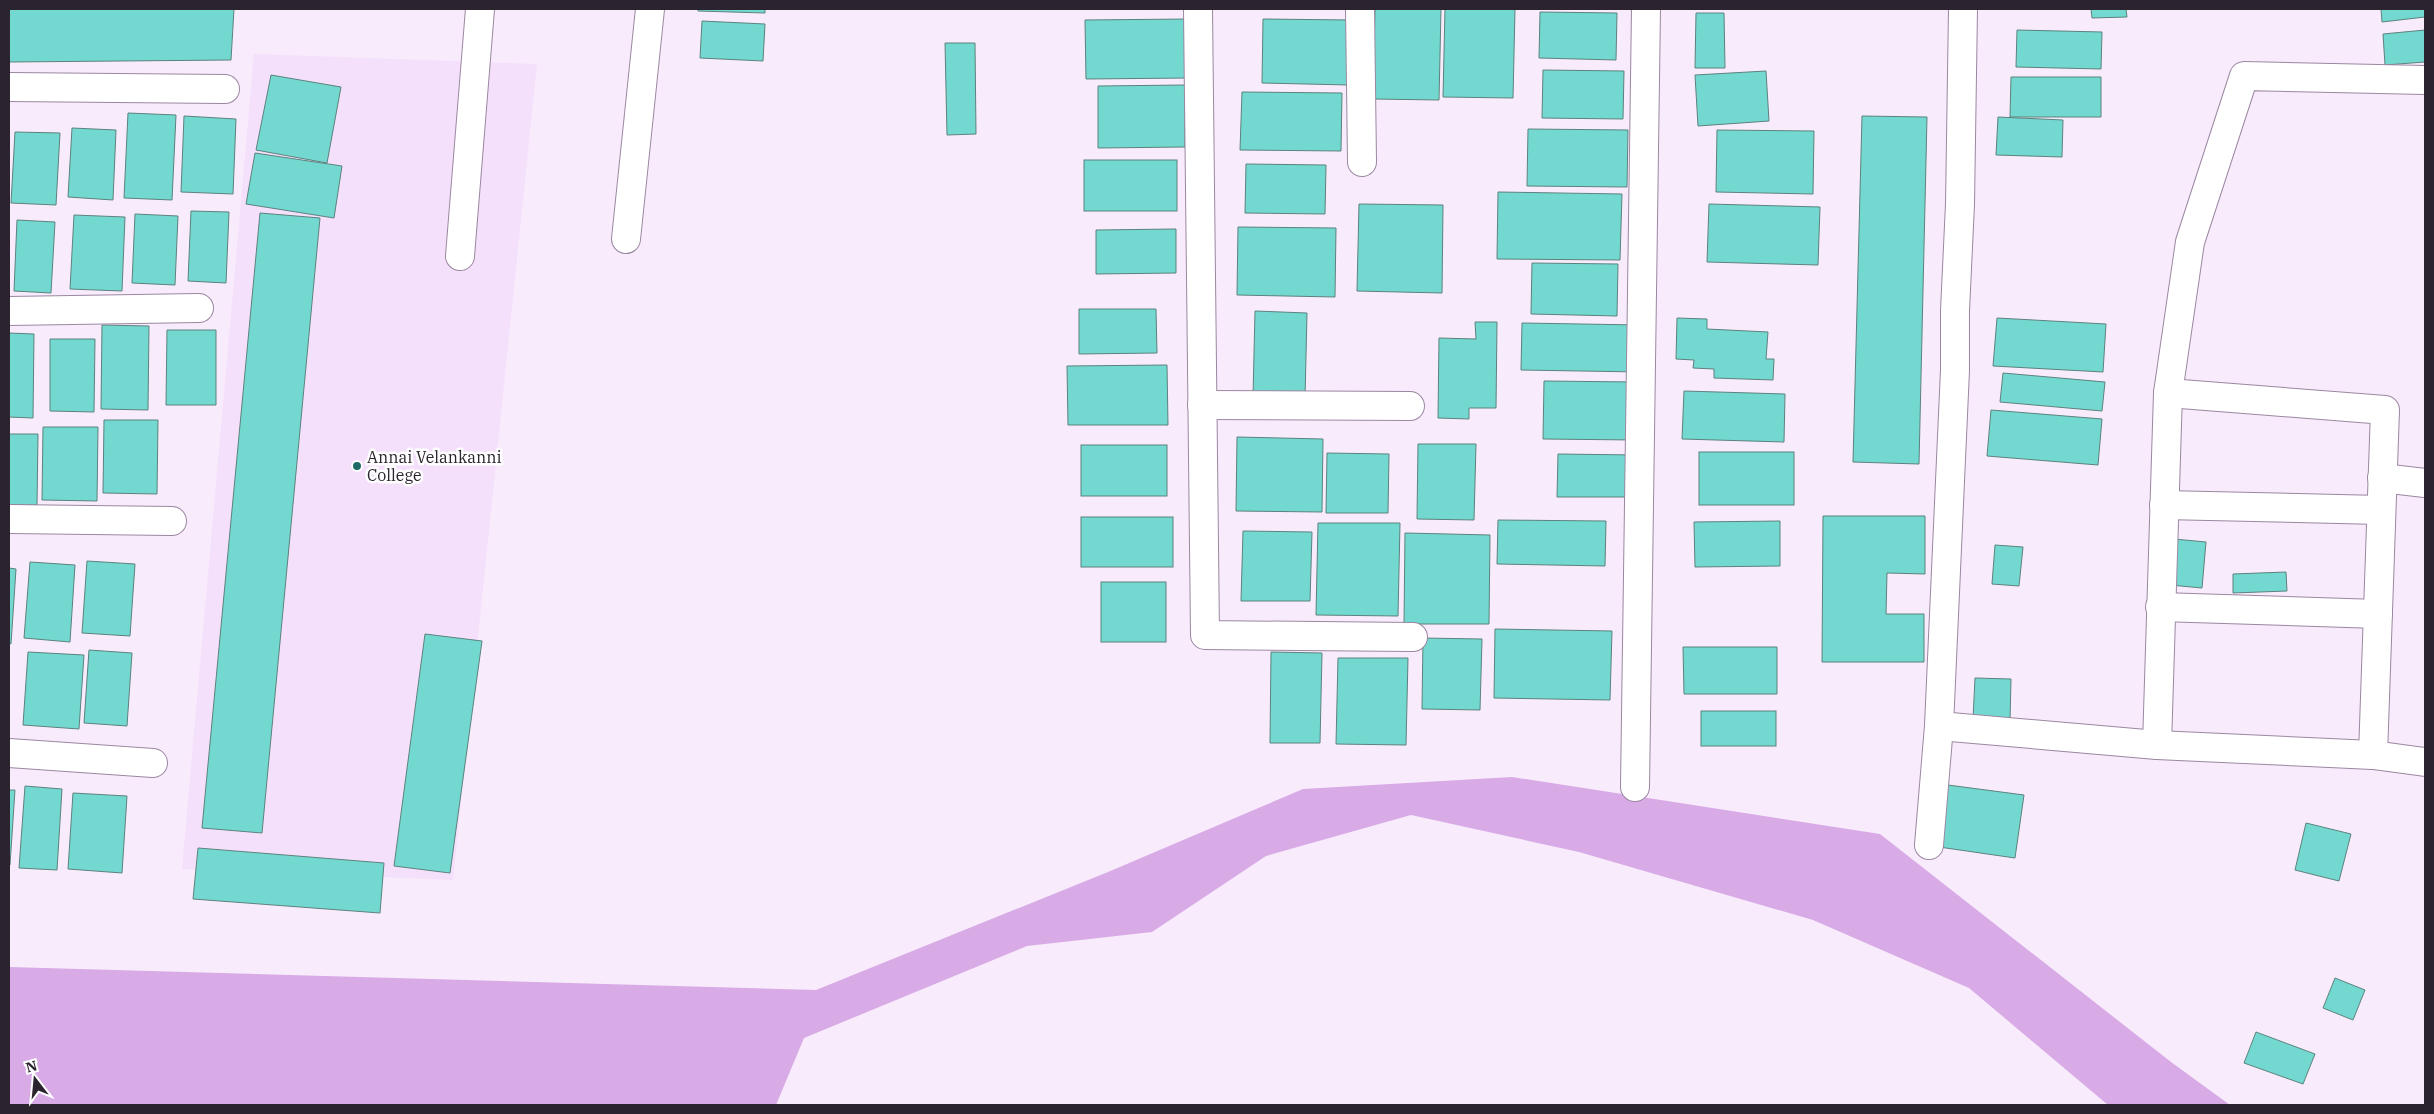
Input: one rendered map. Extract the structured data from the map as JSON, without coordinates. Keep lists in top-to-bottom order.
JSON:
{
  "places": ["Annai Velankanni College"],
  "north": "top"
}
